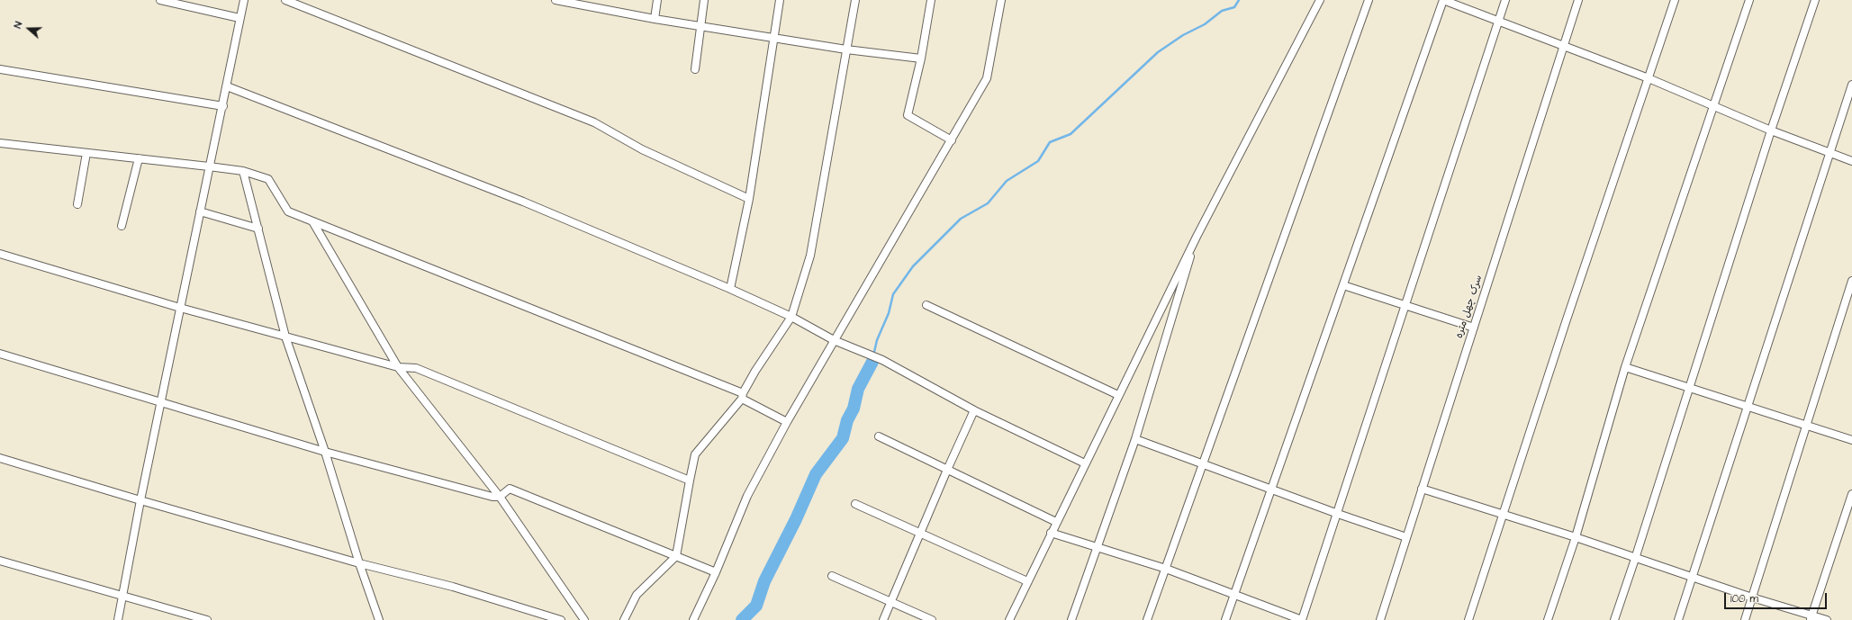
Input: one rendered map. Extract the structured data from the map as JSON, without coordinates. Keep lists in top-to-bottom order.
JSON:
{
  "streets": {
    "street": ["سرک چهل متره"]
  },
  "scale_bar": "100 m",
  "north": "left"
}
